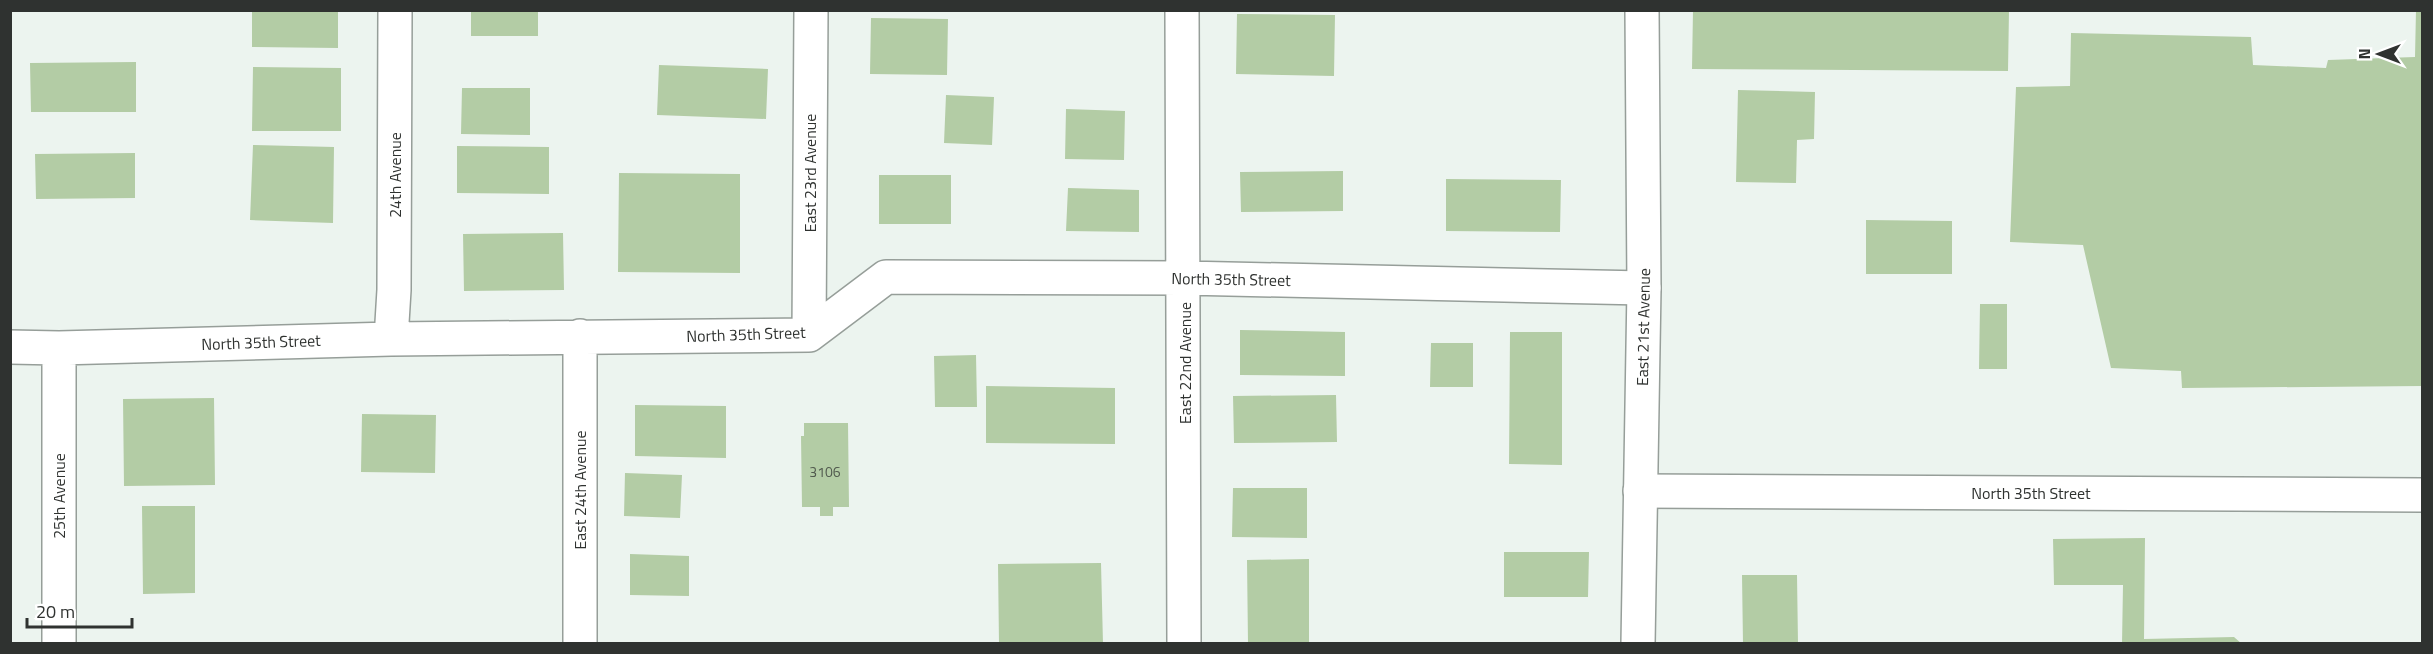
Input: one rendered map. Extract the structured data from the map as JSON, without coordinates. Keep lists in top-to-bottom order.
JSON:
{
  "streets": {
    "street": [
      "East 23rd Avenue",
      "24th Avenue",
      "North 35th Street",
      "East 21st Avenue",
      "East 22nd Avenue",
      "East 24th Avenue",
      "25th Avenue"
    ]
  },
  "crossings": [
    ["East 23rd Avenue", "North 35th Street"],
    ["24th Avenue", "North 35th Street"],
    ["North 35th Street", "East 21st Avenue"],
    ["North 35th Street", "East 22nd Avenue"],
    ["North 35th Street", "East 24th Avenue"],
    ["North 35th Street", "25th Avenue"]
  ],
  "house_numbers": ["3106"],
  "scale_bar": "20 m",
  "north": "left"
}
